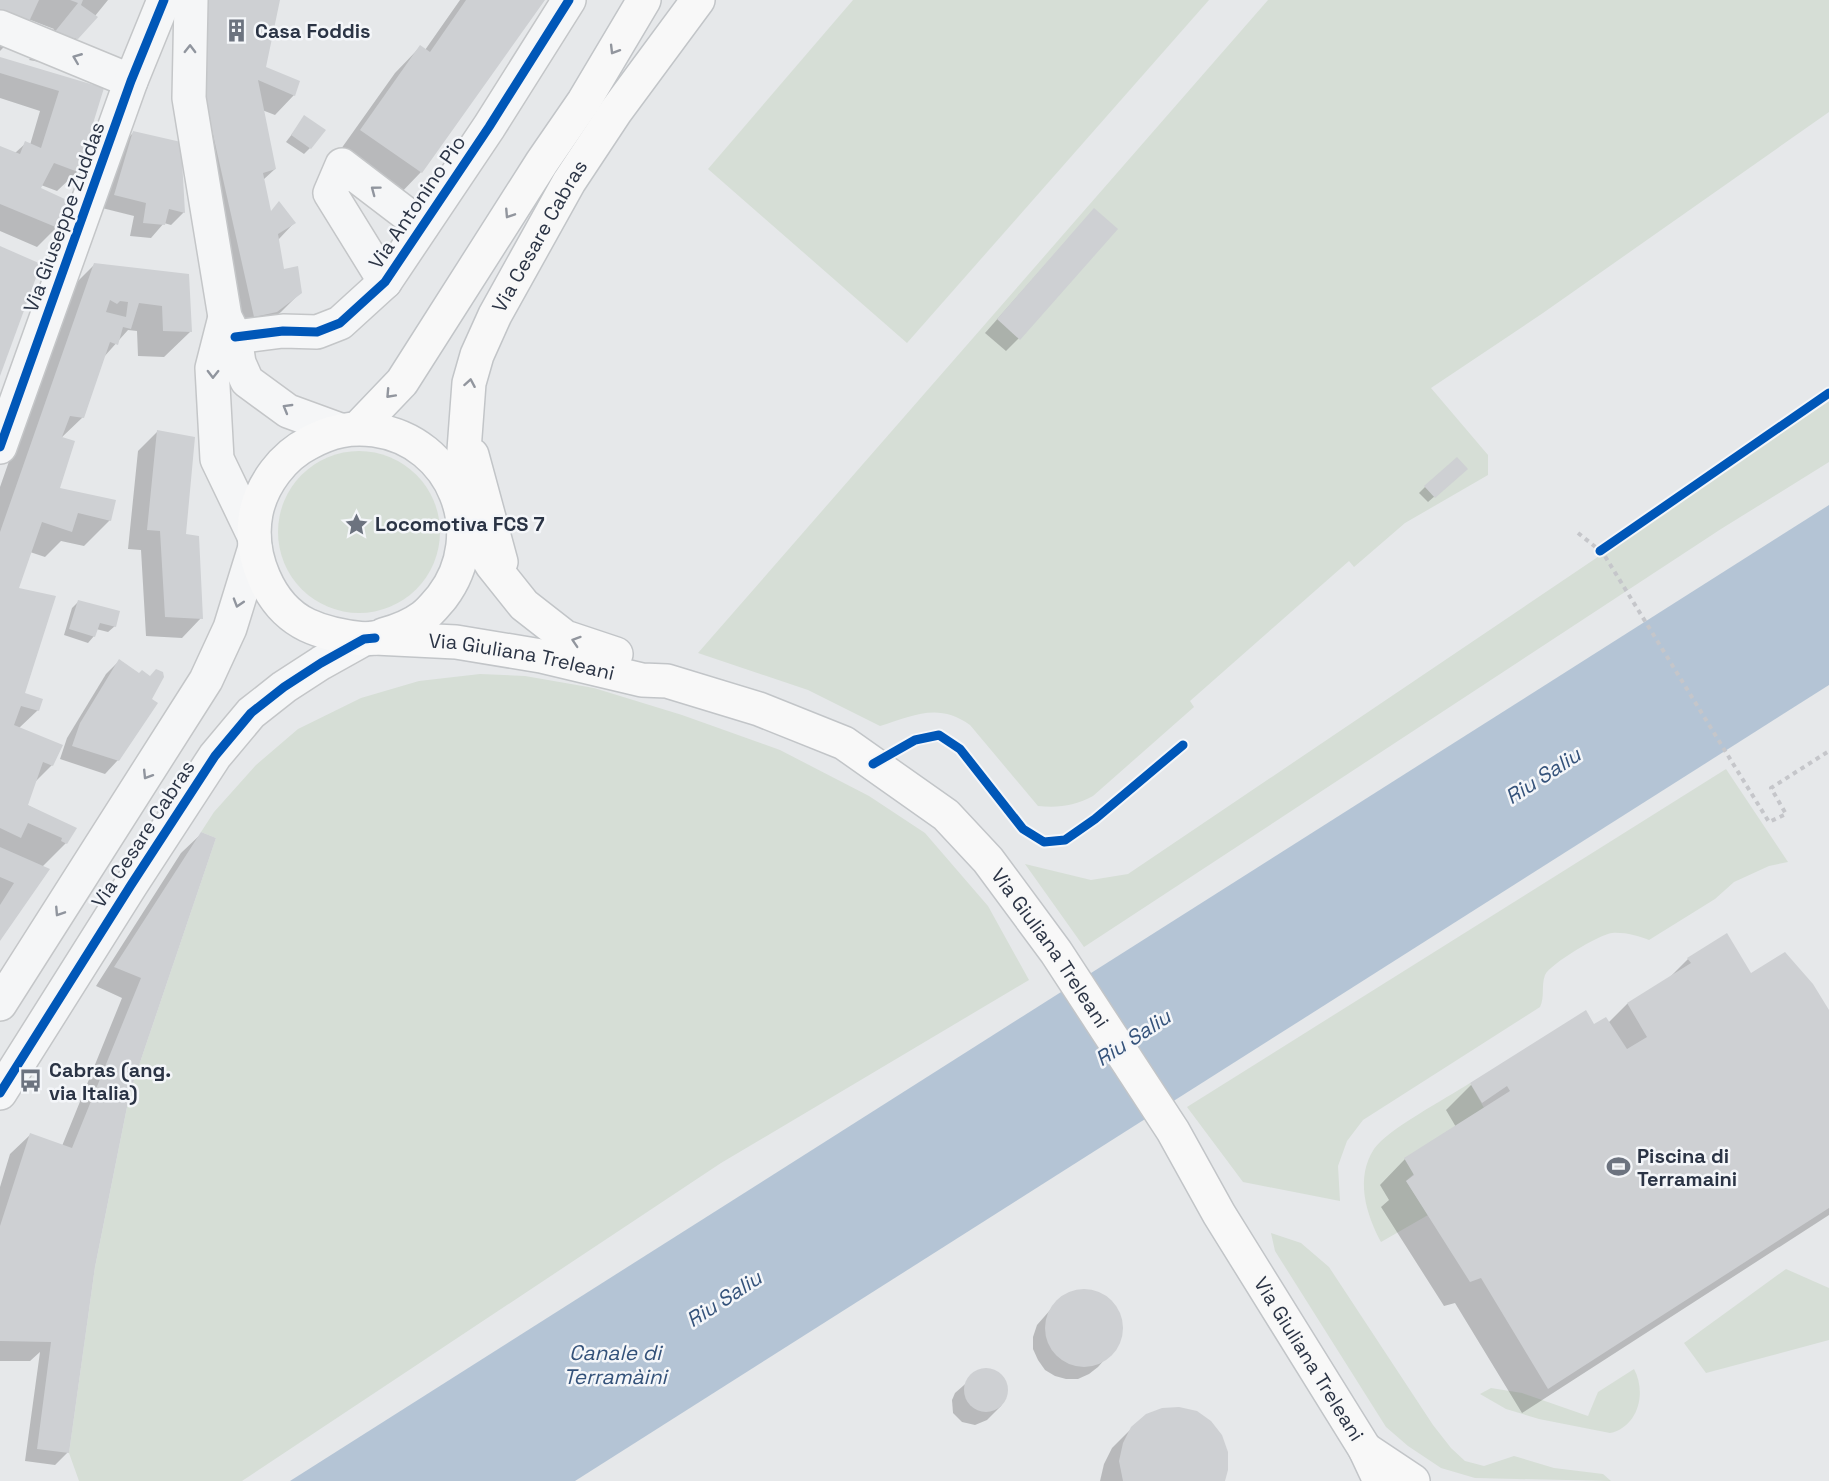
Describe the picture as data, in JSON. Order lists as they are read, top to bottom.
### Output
{
  "streets": {
    "main road": ["Via Cesare Cabras", "Via Giuliana Treleani"],
    "street": ["Via Antonino Pio", "Via Giuseppe Zuddas"]
  },
  "crossings": [
    ["Via Cesare Cabras", "Via Giuliana Treleani"]
  ],
  "water": ["Riu Saliu", "Canale di Terramàini"],
  "places": {
    "building": ["Casa Foddis"],
    "place": ["Locomotiva FCS 7"],
    "bus stop": ["Cabras (ang. via Italia)"],
    "sports": ["Piscina di Terramaini"]
  }
}
